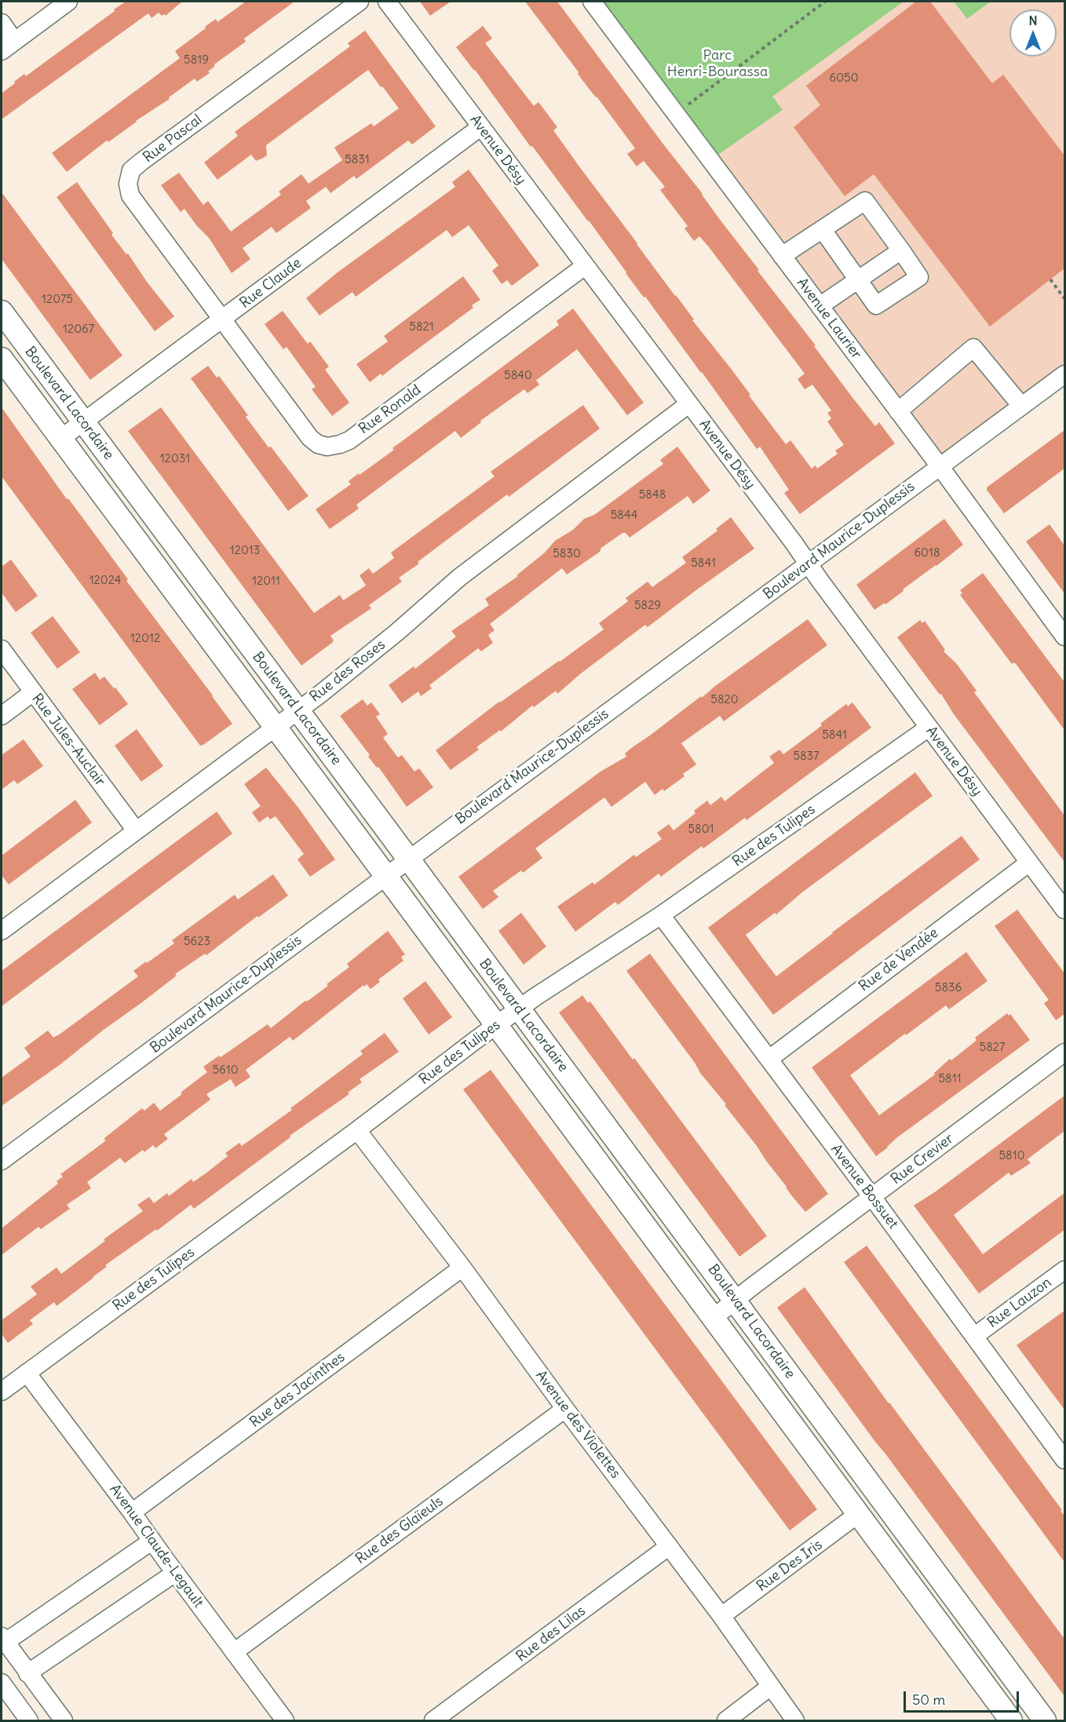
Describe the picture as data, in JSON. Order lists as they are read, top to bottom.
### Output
{
  "streets": {
    "main road": ["Boulevard Lacordaire"],
    "street": [
      "Rue Pascal",
      "Avenue Désy",
      "Rue Claude",
      "Avenue Laurier",
      "Rue Ronald",
      "Boulevard Maurice-Duplessis",
      "Rue des Roses",
      "Rue Jules-Auclair",
      "Rue des Tulipes",
      "Rue de Vendée",
      "Rue Crevier",
      "Avenue Bossuet",
      "Rue Lauzon",
      "Rue des Jacinthes",
      "Avenue des Violettes",
      "Rue des Glaïeuls",
      "Avenue Claude-Legault",
      "Rue Des Iris",
      "Rue des Lilas"
    ]
  },
  "crossings": [
    ["Rue Pascal", "Rue Claude"],
    ["Rue Pascal", "Rue Ronald"],
    ["Avenue Désy", "Rue Claude"],
    ["Avenue Désy", "Rue Ronald"],
    ["Avenue Désy", "Boulevard Maurice-Duplessis"],
    ["Avenue Désy", "Rue des Roses"],
    ["Avenue Désy", "Rue des Tulipes"],
    ["Avenue Désy", "Rue de Vendée"],
    ["Rue Claude", "Boulevard Lacordaire"],
    ["Rue Claude", "Rue Ronald"],
    ["Avenue Laurier", "Boulevard Maurice-Duplessis"],
    ["Boulevard Lacordaire", "Boulevard Maurice-Duplessis"],
    ["Boulevard Lacordaire", "Rue des Roses"],
    ["Boulevard Lacordaire", "Rue des Tulipes"],
    ["Boulevard Lacordaire", "Rue Crevier"],
    ["Boulevard Lacordaire", "Rue Des Iris"],
    ["Rue des Roses", "Rue Jules-Auclair"],
    ["Rue des Tulipes", "Avenue Bossuet"],
    ["Rue des Tulipes", "Avenue des Violettes"],
    ["Rue des Tulipes", "Avenue Claude-Legault"],
    ["Rue de Vendée", "Avenue Bossuet"],
    ["Rue Crevier", "Avenue Bossuet"],
    ["Avenue Bossuet", "Rue Lauzon"],
    ["Rue des Jacinthes", "Avenue des Violettes"],
    ["Rue des Jacinthes", "Avenue Claude-Legault"],
    ["Avenue des Violettes", "Rue des Glaïeuls"],
    ["Avenue des Violettes", "Rue Des Iris"],
    ["Avenue des Violettes", "Rue des Lilas"],
    ["Rue des Glaïeuls", "Avenue Claude-Legault"]
  ],
  "parks": ["Parc Henri-Bourassa"],
  "house_numbers": [
    "5819",
    "6050",
    "5831",
    "12075",
    "5821",
    "12067",
    "5840",
    "12031",
    "5848",
    "5844",
    "12013",
    "6018",
    "5830",
    "5841",
    "12024",
    "12011",
    "5829",
    "12012",
    "5820",
    "5841",
    "5837",
    "5801",
    "5623",
    "5836",
    "5827",
    "5610",
    "5811",
    "5810"
  ],
  "scale_bar": "50 m",
  "north": "top"
}
